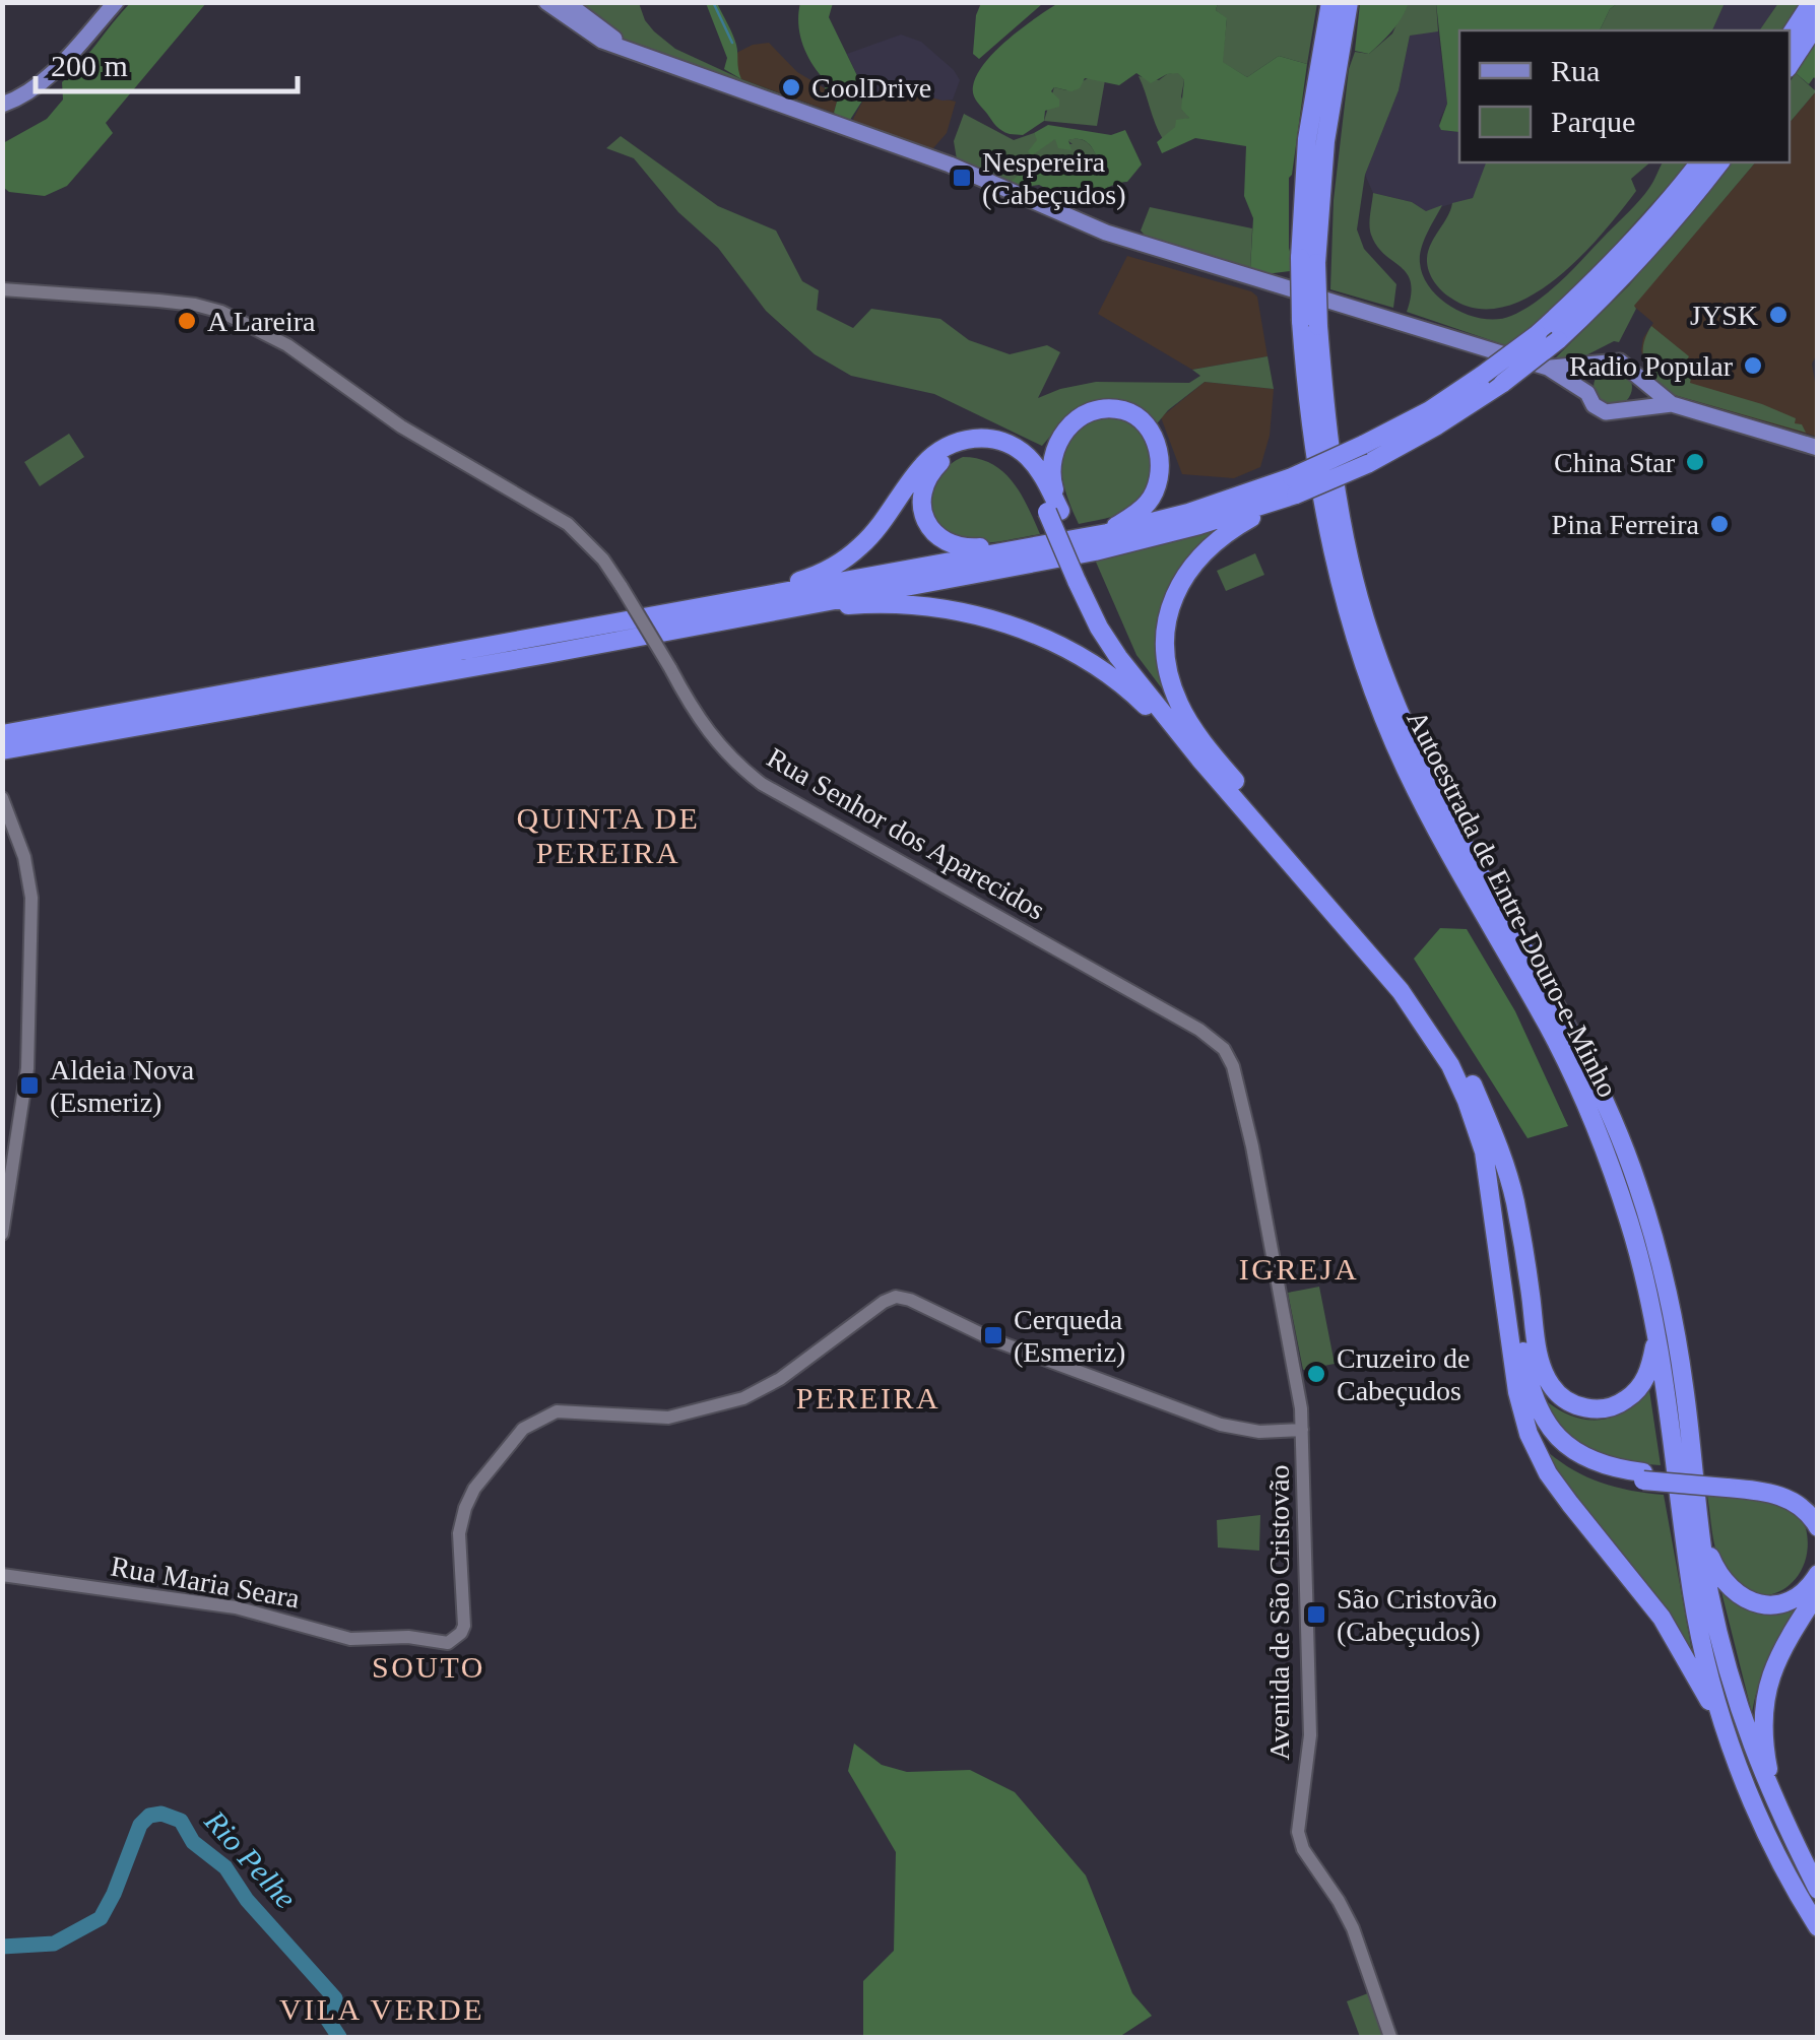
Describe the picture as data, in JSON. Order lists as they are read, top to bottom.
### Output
{
  "streets": {
    "highway": ["Autoestrada de Entre-Douro-e-Minho"],
    "street": ["Rua Senhor dos Aparecidos", "Rua Maria Seara", "Avenida de São Cristovão"]
  },
  "crossings": [
    ["Rua Senhor dos Aparecidos", "Avenida de São Cristovão"],
    ["Rua Maria Seara", "Avenida de São Cristovão"]
  ],
  "districts": [
    "QUINTA DE PEREIRA",
    "IGREJA",
    "PEREIRA",
    "SOUTO",
    "VILA VERDE"
  ],
  "water": ["Rio Pelhe"],
  "places": {
    "other": [
      "CoolDrive",
      "JYSK",
      "A Lareira",
      "Radio Popular",
      "China Star",
      "Pina Ferreira",
      "Cruzeiro de Cabeçudos"
    ],
    "transit": [
      "Nespereira (Cabeçudos)",
      "Aldeia Nova (Esmeriz)",
      "Cerqueda (Esmeriz)",
      "São Cristovão (Cabeçudos)"
    ]
  },
  "legend": ["Rua", "Parque"],
  "scale_bar": "200 m"
}
